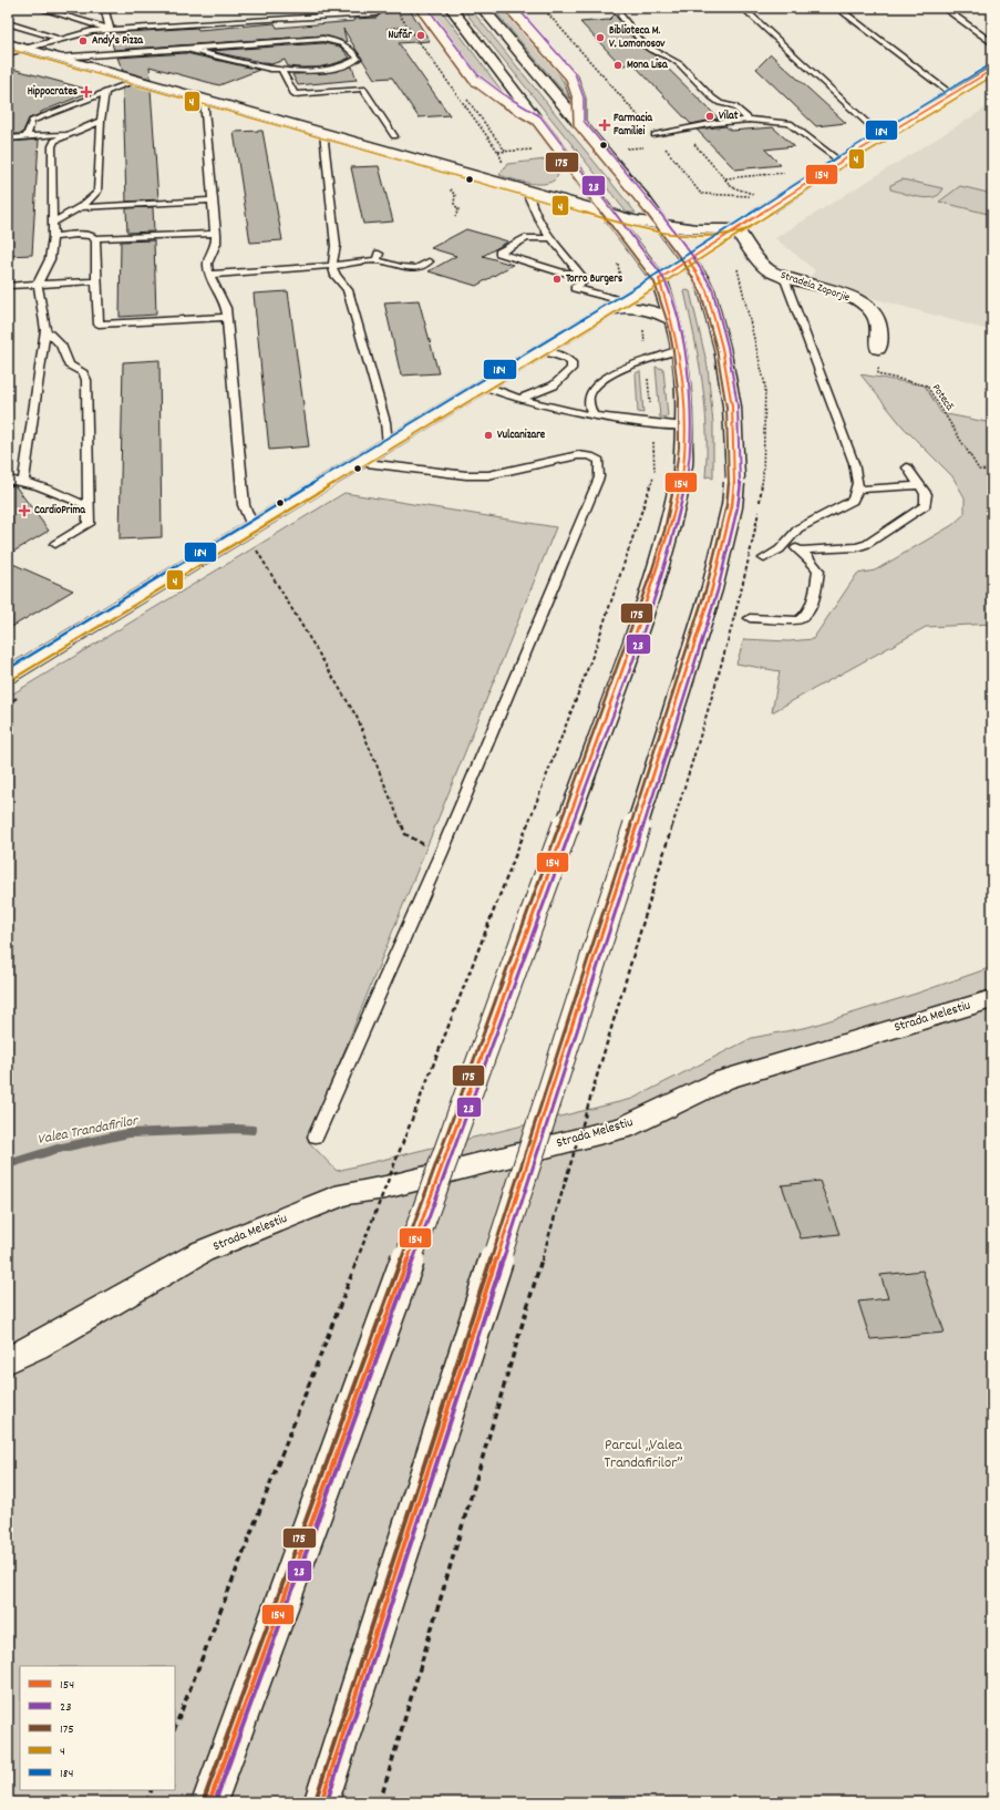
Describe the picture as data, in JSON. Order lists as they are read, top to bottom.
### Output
{
  "streets": {
    "main road": ["Stradela Zoporjie", "Strada Melestiu"],
    "path": ["Potecă"]
  },
  "crossings": [
    ["Stradela Zoporjie", "Potecă"]
  ],
  "water": ["Valea Trandafirilor"],
  "parks": ["Parcul „Valea Trandafirilor”"],
  "places": {
    "other": [
      "Nufăr",
      "Biblioteca M. V. Lomonosov",
      "Andy's Pizza",
      "Mona Lisa",
      "Vilat",
      "Torro Burgers",
      "Vulcanizare"
    ],
    "health": ["Hippocrates", "Farmacia Familiei", "CardioPrima"]
  },
  "lines": [
    "transit line 23",
    "transit line 175",
    "transit line 4",
    "transit line 184",
    "transit line 154"
  ],
  "legend": [
    "154",
    "23",
    "175",
    "4",
    "184"
  ]
}
